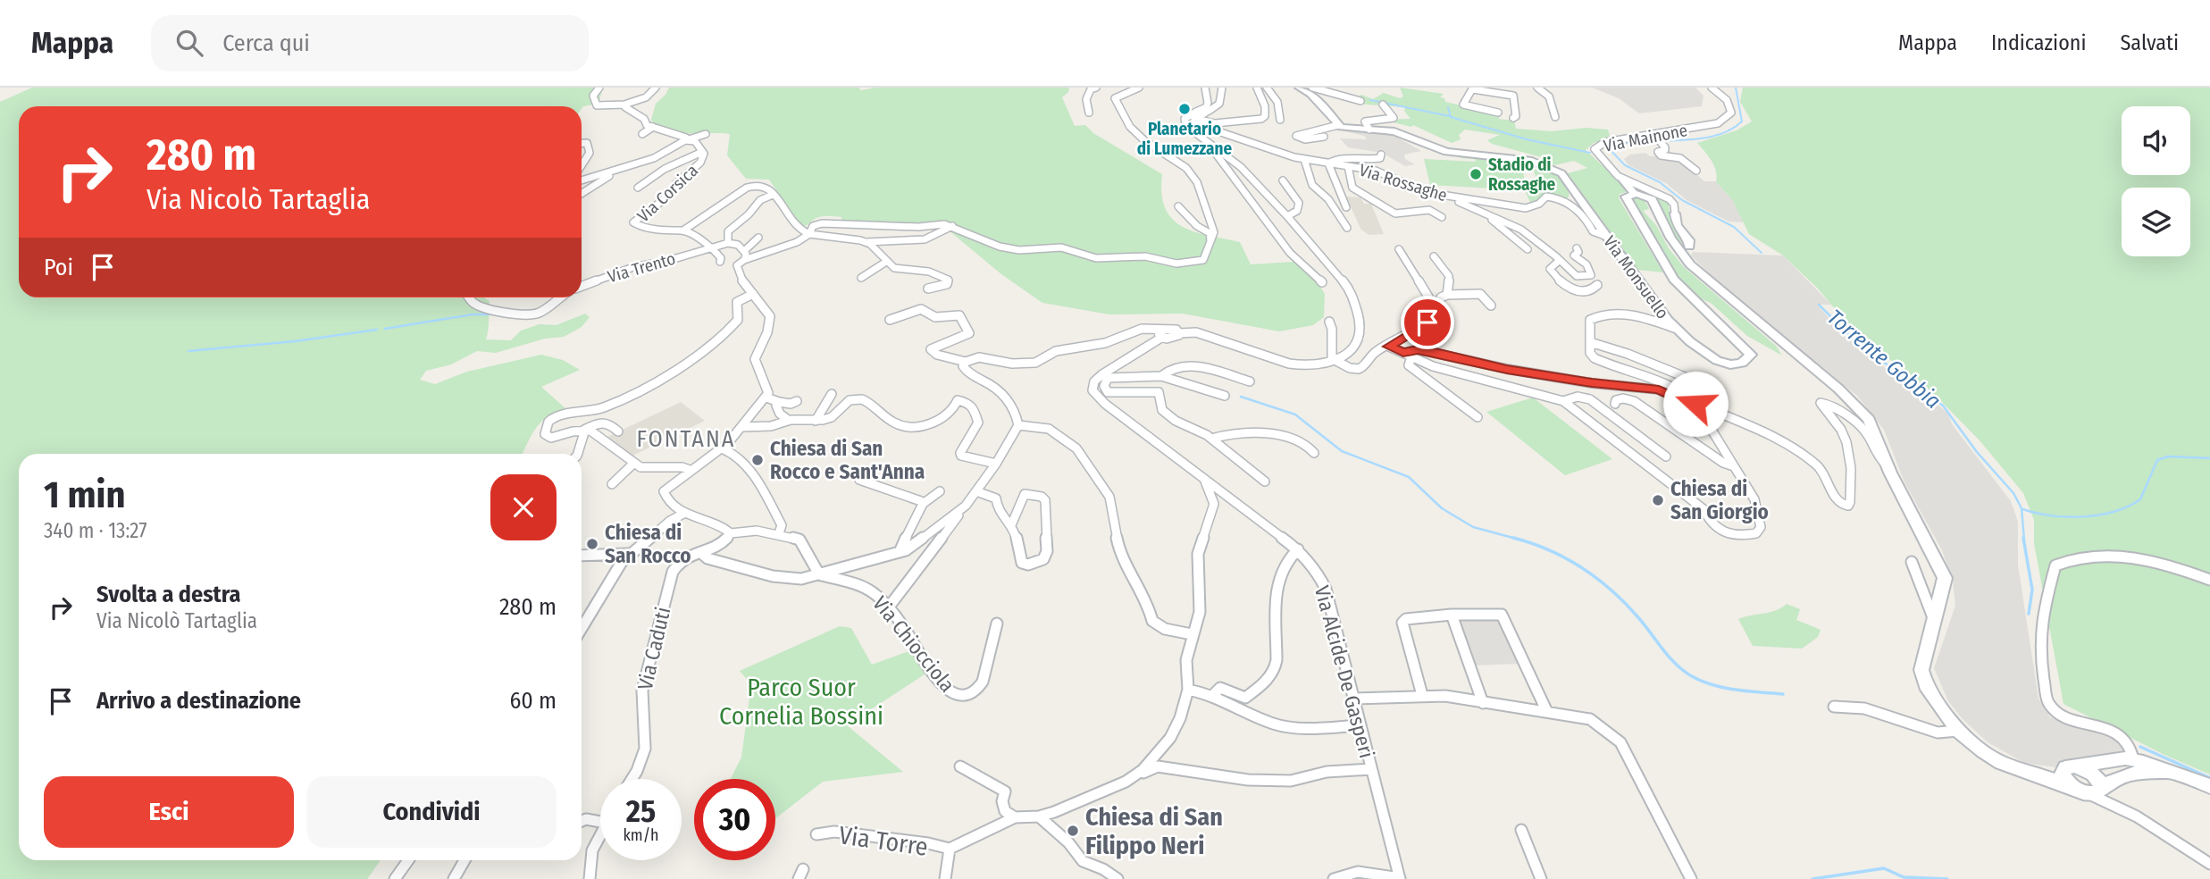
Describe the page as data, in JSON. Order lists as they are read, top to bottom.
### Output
{
  "streets": {
    "main road": ["Via Monsuello"],
    "street": [
      "Via Mainone",
      "Via Rossaghe",
      "Via Corsica",
      "Via Trento",
      "Via Chiocciola",
      "Via Caduti",
      "Via Alcide De Gasperi",
      "Via Torre"
    ]
  },
  "crossings": [
    ["Via Rossaghe", "Via Monsuello"],
    ["Via Corsica", "Via Trento"]
  ],
  "districts": ["FONTANA"],
  "water": ["Torrente Gobbia"],
  "parks": ["Parco Suor Cornelia Bossini"],
  "places": [
    "Planetario di Lumezzane",
    "Stadio di Rossaghe",
    "Chiesa di San Rocco e Sant'Anna",
    "Chiesa di San Giorgio",
    "Chiesa di San Rocco",
    "Chiesa di San Filippo Neri"
  ],
  "page": {
    "header": "Mappa",
    "search": "Cerca qui",
    "nav": ["Mappa", "Indicazioni", "Salvati"],
    "turn": ["280 m", "Via Nicolò Tartaglia"],
    "then": "Poi",
    "heading": ["1 min", "340 m · 13:27"],
    "list": [
      {
        "name": "Svolta a destra",
        "note": "Via Nicolò Tartaglia",
        "value": "280 m"
      },
      {
        "name": "Arrivo a destinazione",
        "value": "60 m"
      }
    ],
    "buttons": ["Esci", "Condividi"],
    "speed": "25 km/h",
    "limit": "30"
  }
}
